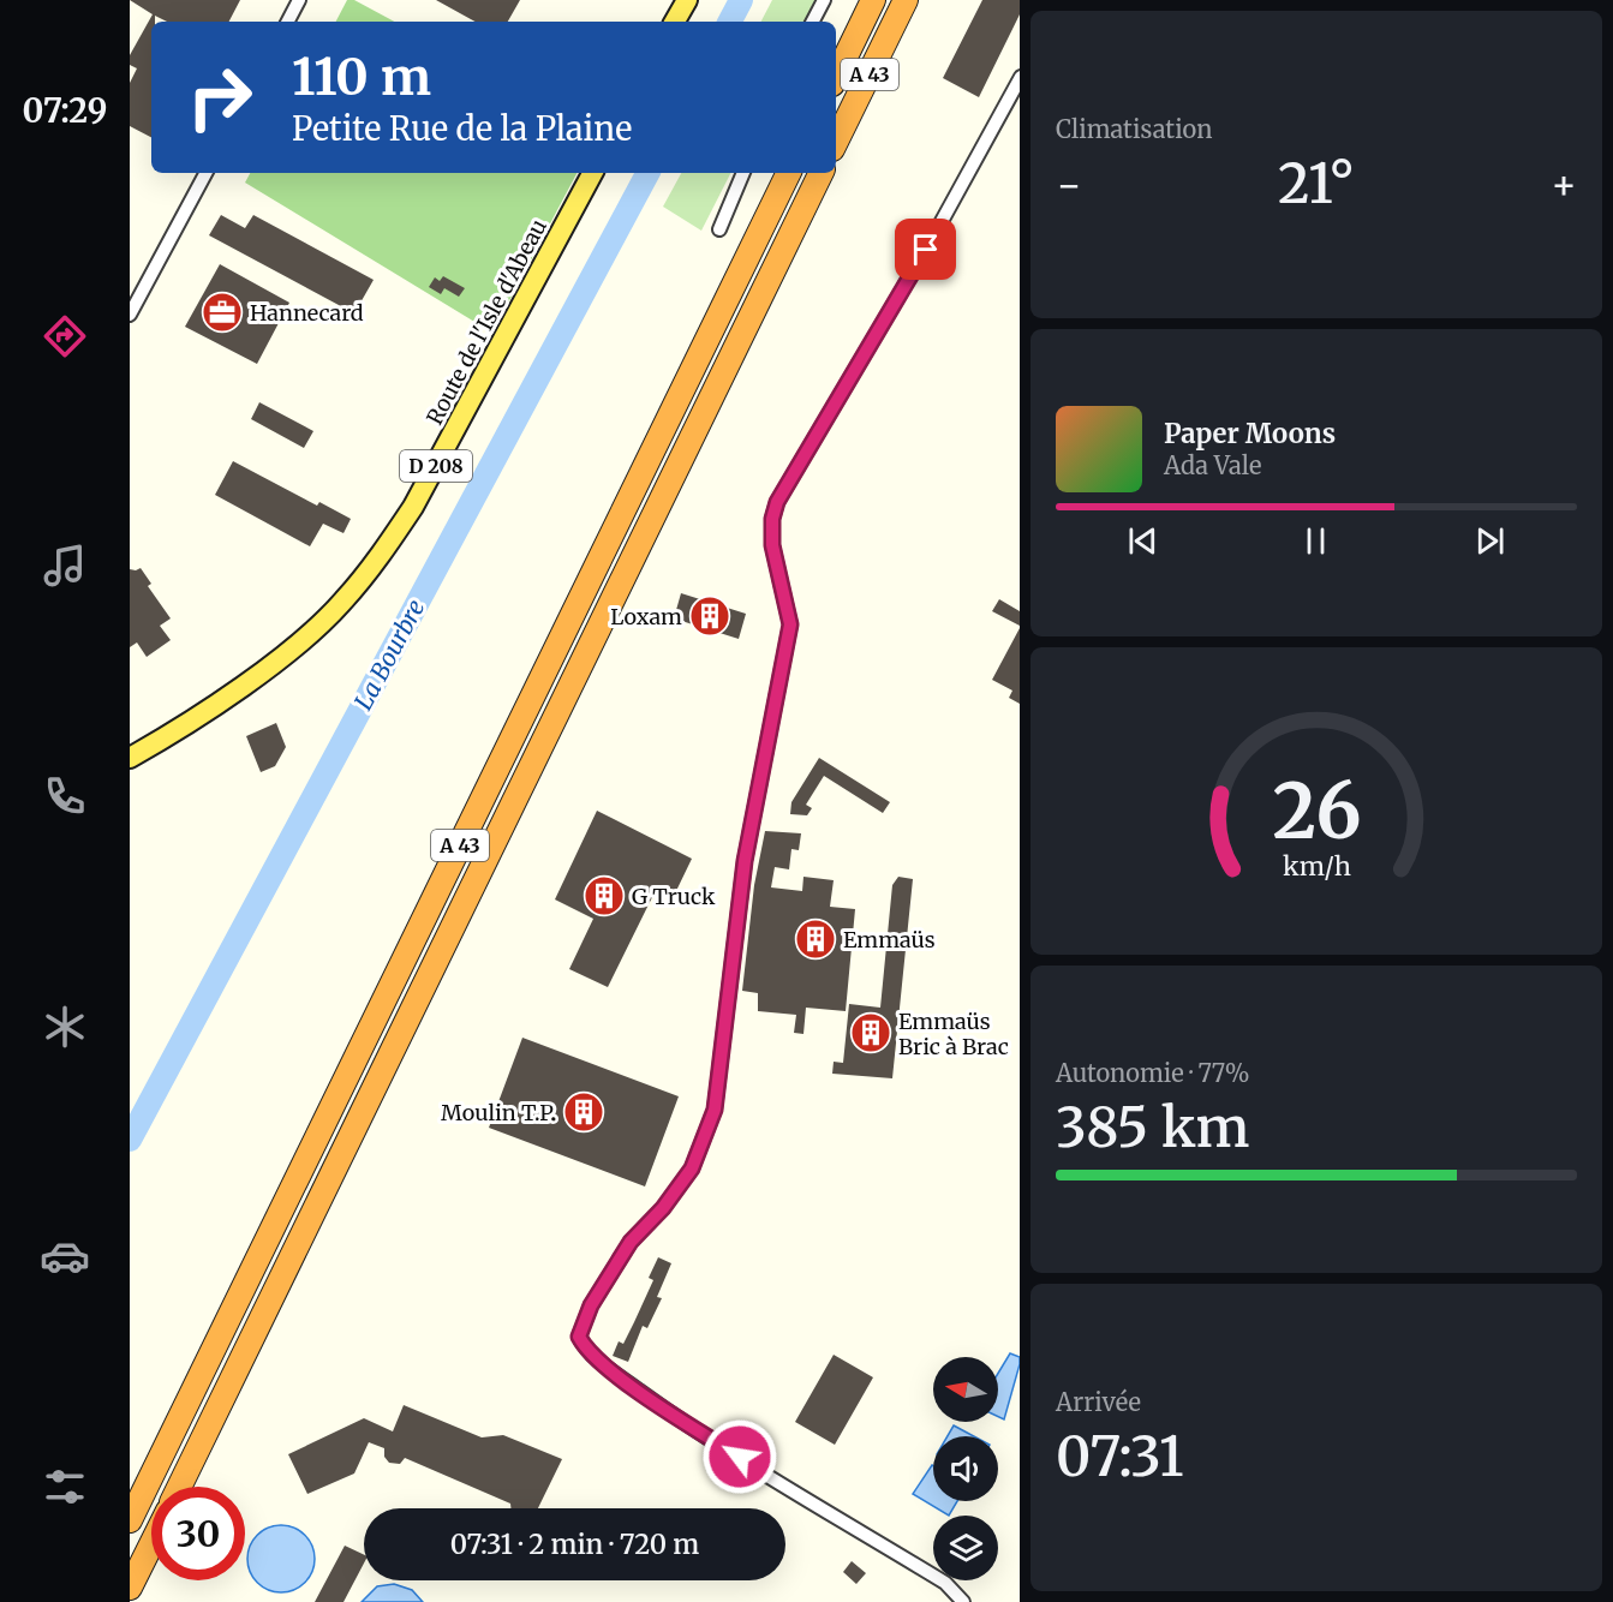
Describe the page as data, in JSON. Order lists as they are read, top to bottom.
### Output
{
  "streets": {
    "highway": ["A 43"],
    "main road": ["Route de l'Isle d'Abeau", "D 208"]
  },
  "water": ["La Bourbre"],
  "places": {
    "office": ["Hannecard"],
    "building": [
      "Loxam",
      "G Truck",
      "Emmaüs",
      "Emmaüs Bric à Brac",
      "Moulin T.P."
    ]
  },
  "north": "left",
  "page": {
    "tabs": "07:29",
    "tile": [
      "Climatisation",
      ["Autonomie · 77%", "385 km"],
      ["Arrivée", "07:31"]
    ],
    "turn": ["110 m", "Petite Rue de la Plaine"],
    "heat": ["−", "21°", "+"],
    "song": ["Paper Moons", "Ada Vale"],
    "limit": "30",
    "trip": "07:31 · 2 min · 720 m",
    "gauge": ["26", "km/h"]
  }
}
